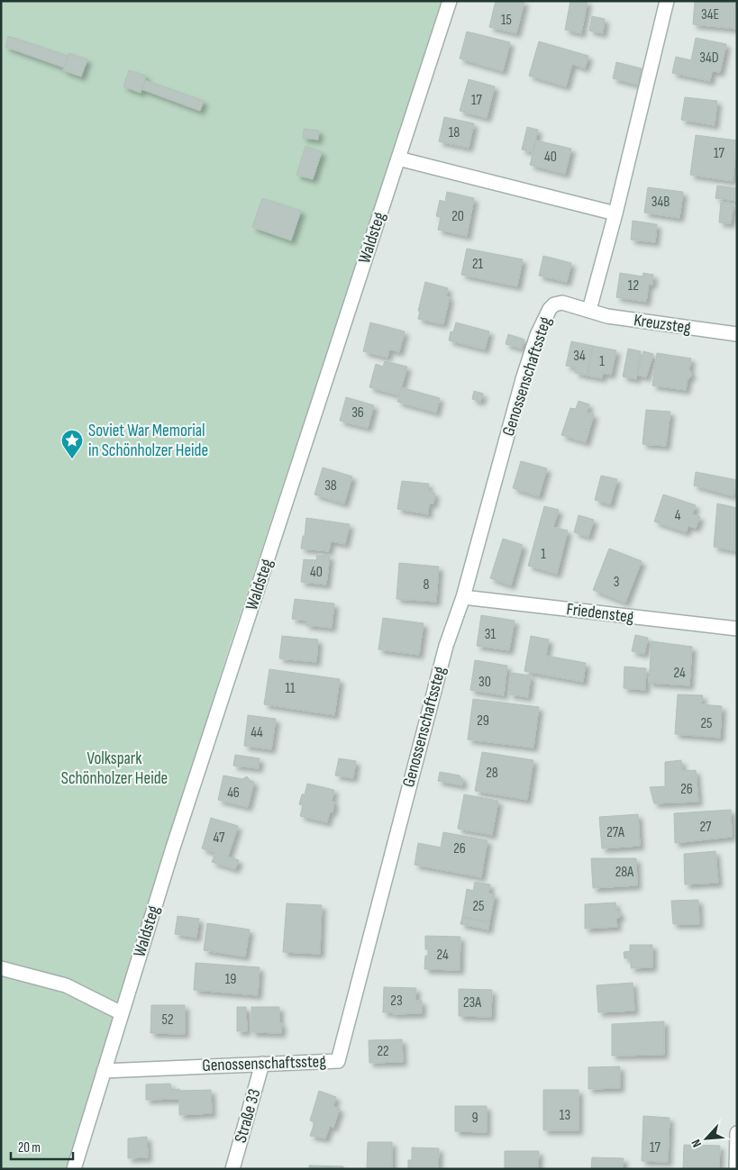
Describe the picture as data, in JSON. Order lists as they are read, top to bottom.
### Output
{
  "streets": {
    "street": [
      "Waldsteg",
      "Kreuzsteg",
      "Genossenschaftssteg",
      "Friedensteg",
      "Straße 33"
    ]
  },
  "crossings": [
    ["Waldsteg", "Genossenschaftssteg"],
    ["Kreuzsteg", "Genossenschaftssteg"],
    ["Genossenschaftssteg", "Friedensteg"],
    ["Genossenschaftssteg", "Straße 33"]
  ],
  "parks": ["Volkspark Schönholzer Heide"],
  "places": {
    "place": ["Soviet War Memorial in Schönholzer Heide"]
  },
  "house_numbers": [
    "34E",
    "15",
    "34D",
    "17",
    "18",
    "17",
    "40",
    "34B",
    "20",
    "21",
    "12",
    "34",
    "1",
    "36",
    "38",
    "4",
    "1",
    "40",
    "3",
    "8",
    "31",
    "24",
    "30",
    "11",
    "29",
    "25",
    "44",
    "28",
    "26",
    "46",
    "27",
    "27A",
    "47",
    "26",
    "28A",
    "25",
    "24",
    "19",
    "23",
    "23A",
    "52",
    "22",
    "13",
    "9",
    "17"
  ],
  "scale_bar": "20 m",
  "north": "bottom left"
}
